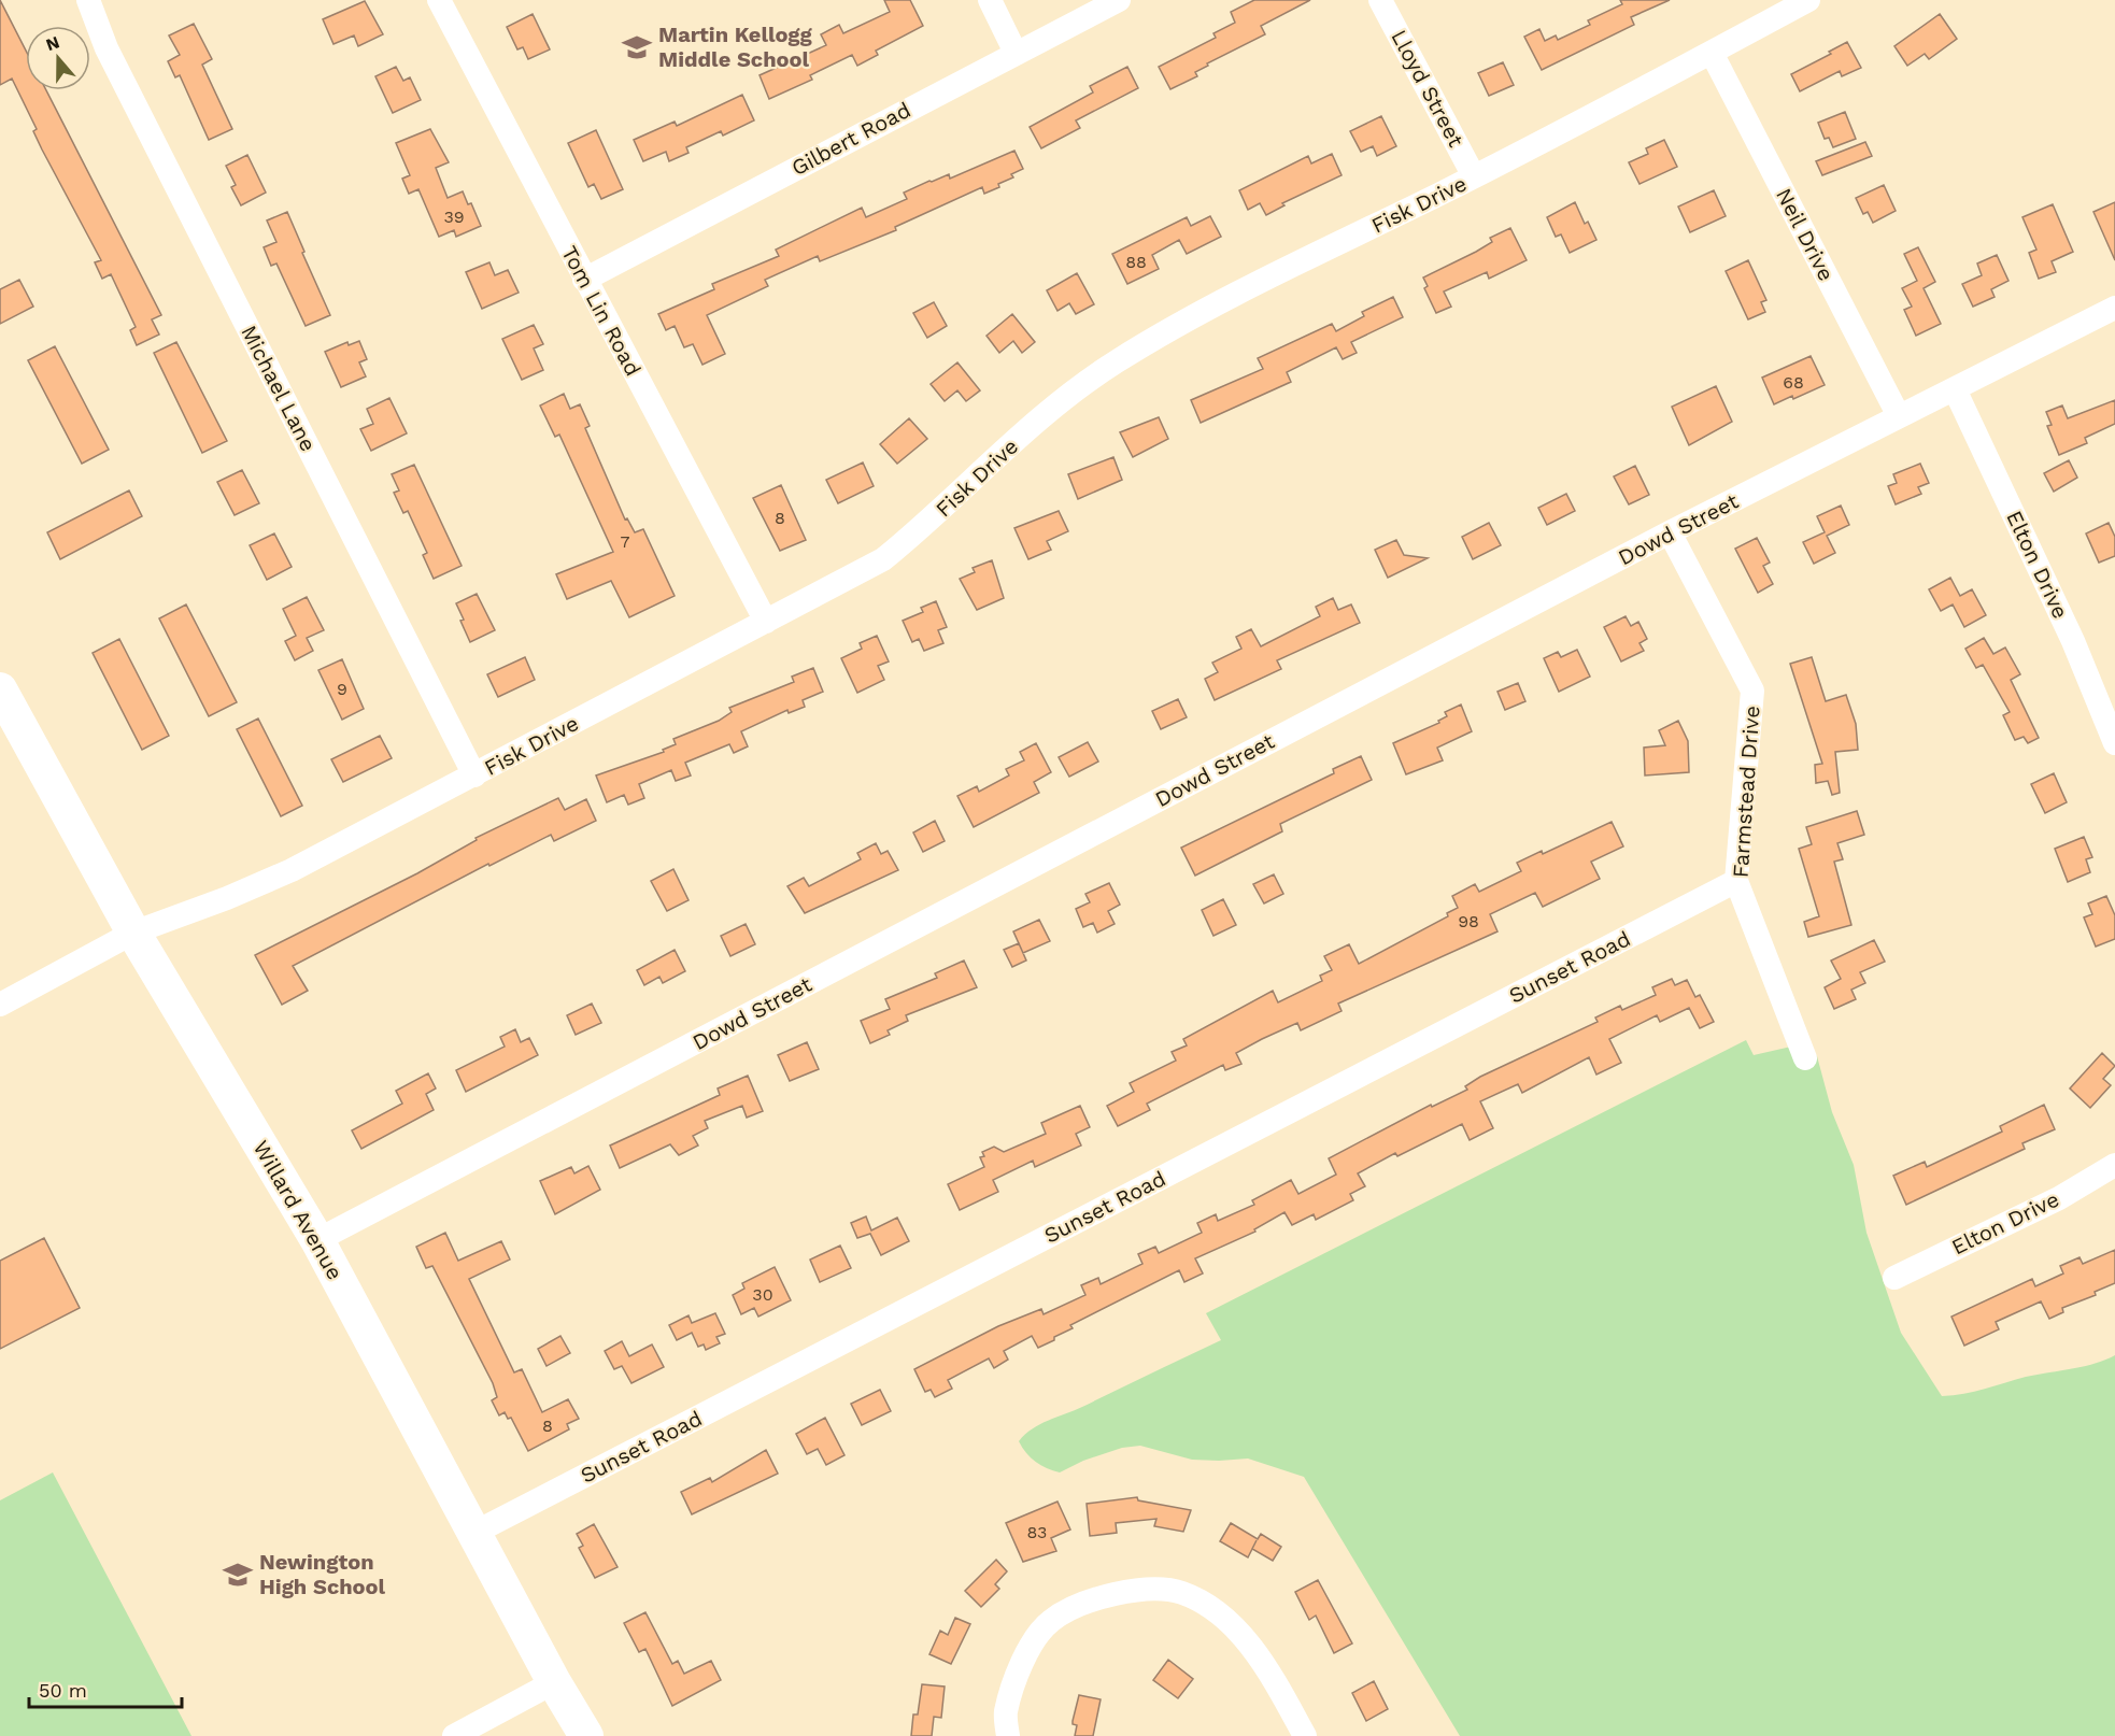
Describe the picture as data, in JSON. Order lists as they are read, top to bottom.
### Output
{
  "streets": {
    "main road": ["Willard Avenue"],
    "street": [
      "Lloyd Street",
      "Gilbert Road",
      "Fisk Drive",
      "Neil Drive",
      "Tom Lin Road",
      "Michael Lane",
      "Dowd Street",
      "Elton Drive",
      "Farmstead Drive",
      "Sunset Road"
    ]
  },
  "crossings": [
    ["Lloyd Street", "Fisk Drive"],
    ["Gilbert Road", "Tom Lin Road"],
    ["Fisk Drive", "Neil Drive"],
    ["Fisk Drive", "Tom Lin Road"],
    ["Fisk Drive", "Michael Lane"],
    ["Fisk Drive", "Willard Avenue"],
    ["Neil Drive", "Dowd Street"],
    ["Dowd Street", "Elton Drive"],
    ["Dowd Street", "Farmstead Drive"],
    ["Dowd Street", "Willard Avenue"],
    ["Farmstead Drive", "Sunset Road"],
    ["Sunset Road", "Willard Avenue"]
  ],
  "places": {
    "school or university": ["Martin Kellogg Middle School", "Newington High School"]
  },
  "house_numbers": [
    "39",
    "88",
    "68",
    "8",
    "7",
    "9",
    "98",
    "30",
    "8",
    "83"
  ],
  "scale_bar": "50 m",
  "north": "top"
}
